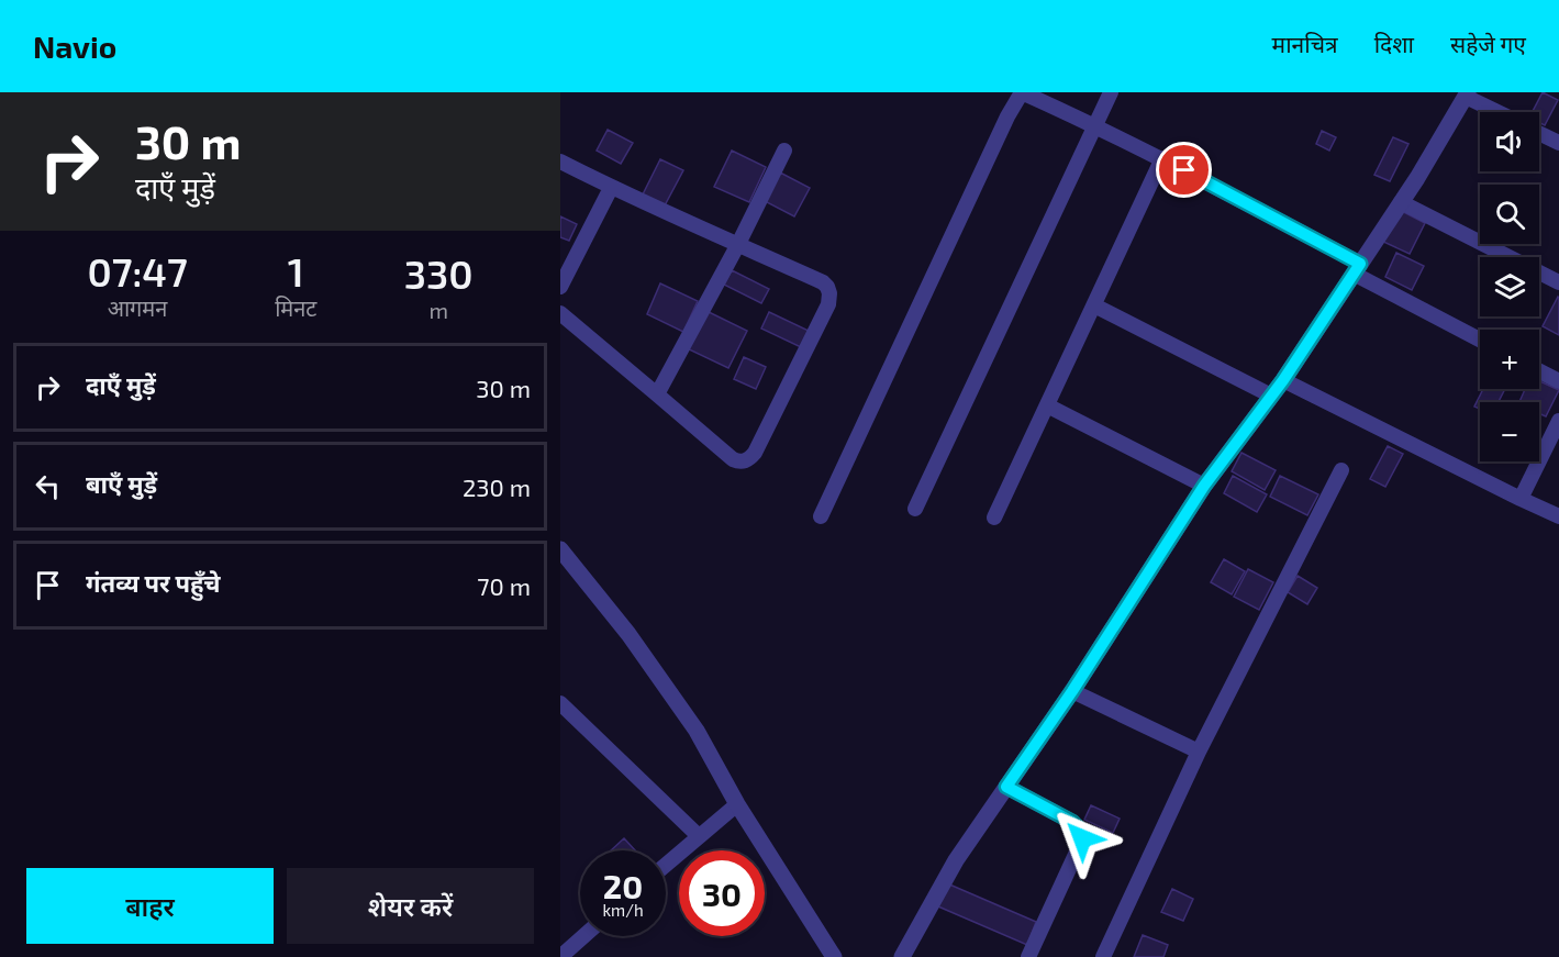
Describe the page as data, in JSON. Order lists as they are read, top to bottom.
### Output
{
  "page": {
    "header": "Navio",
    "nav": ["मानचित्र", "दिशा", "सहेजे गए"],
    "turn": ["30 m", "दाएँ मुड़ें"],
    "map_buttons": ["+", "−"],
    "eta": [
      "07:47",
      "आगमन",
      "1",
      "मिनट",
      "330",
      "m"
    ],
    "list": [
      {
        "name": "दाएँ मुड़ें",
        "value": "30 m"
      },
      {
        "name": "बाएँ मुड़ें",
        "value": "230 m"
      },
      {
        "name": "गंतव्य पर पहुँचे",
        "value": "70 m"
      }
    ],
    "speed": "20 km/h",
    "limit": "30",
    "buttons": ["बाहर", "शेयर करें"]
  }
}
